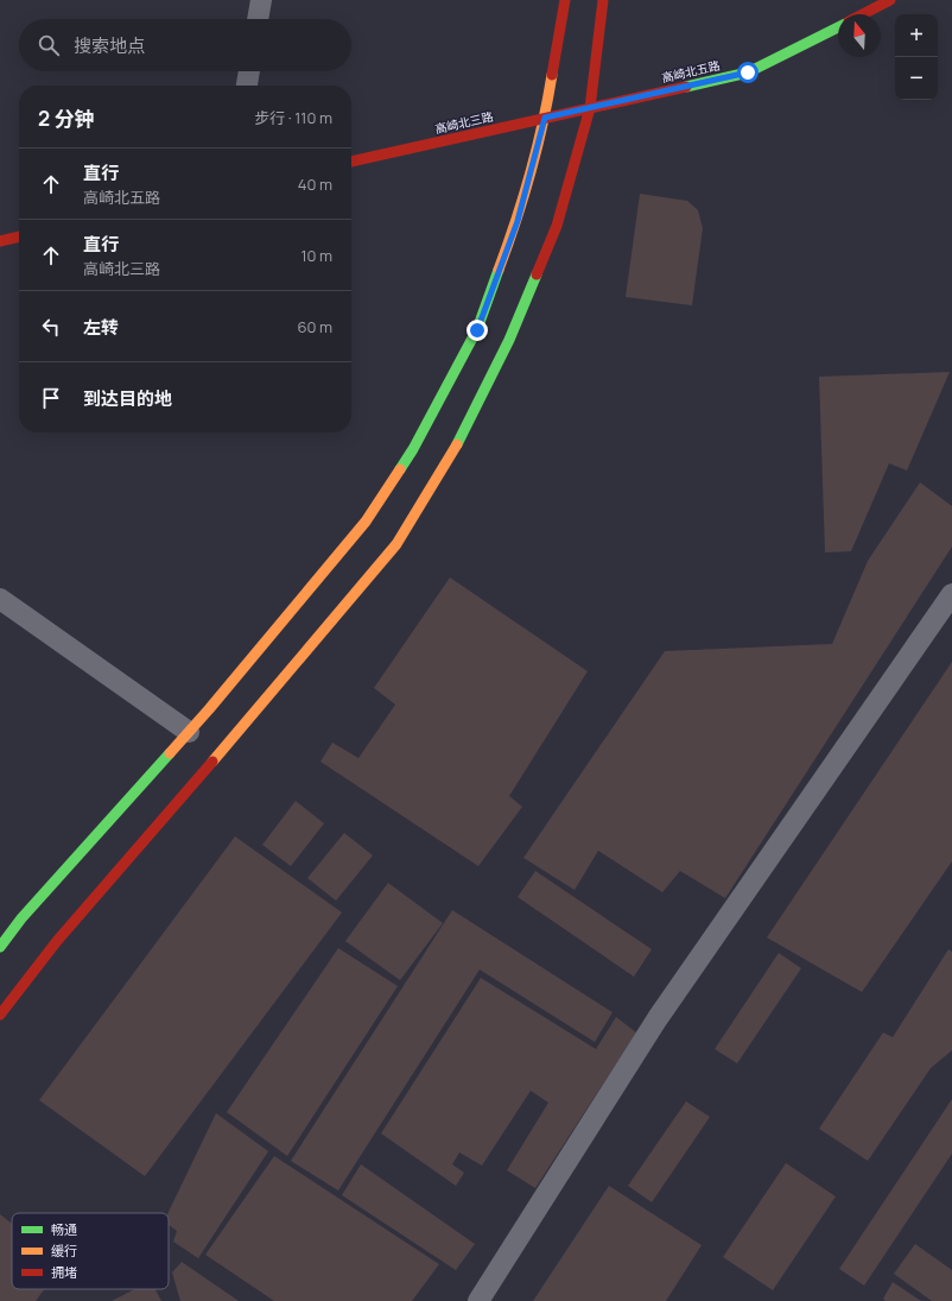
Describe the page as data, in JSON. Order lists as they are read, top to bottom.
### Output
{
  "streets": {
    "main road": ["高崎北五路", "高崎北三路"]
  },
  "crossings": [
    ["高崎北五路", "高崎北三路"]
  ],
  "legend": ["畅通", "缓行", "拥堵"],
  "north": "top",
  "page": {
    "map_buttons": ["+", "−"],
    "search": "搜索地点",
    "heading": ["2 分钟", "步行 · 110 m"],
    "list": [
      ["直行", "高崎北五路", "40 m"],
      ["直行", "高崎北三路", "10 m"],
      ["左转", "60 m"],
      "到达目的地"
    ]
  }
}
